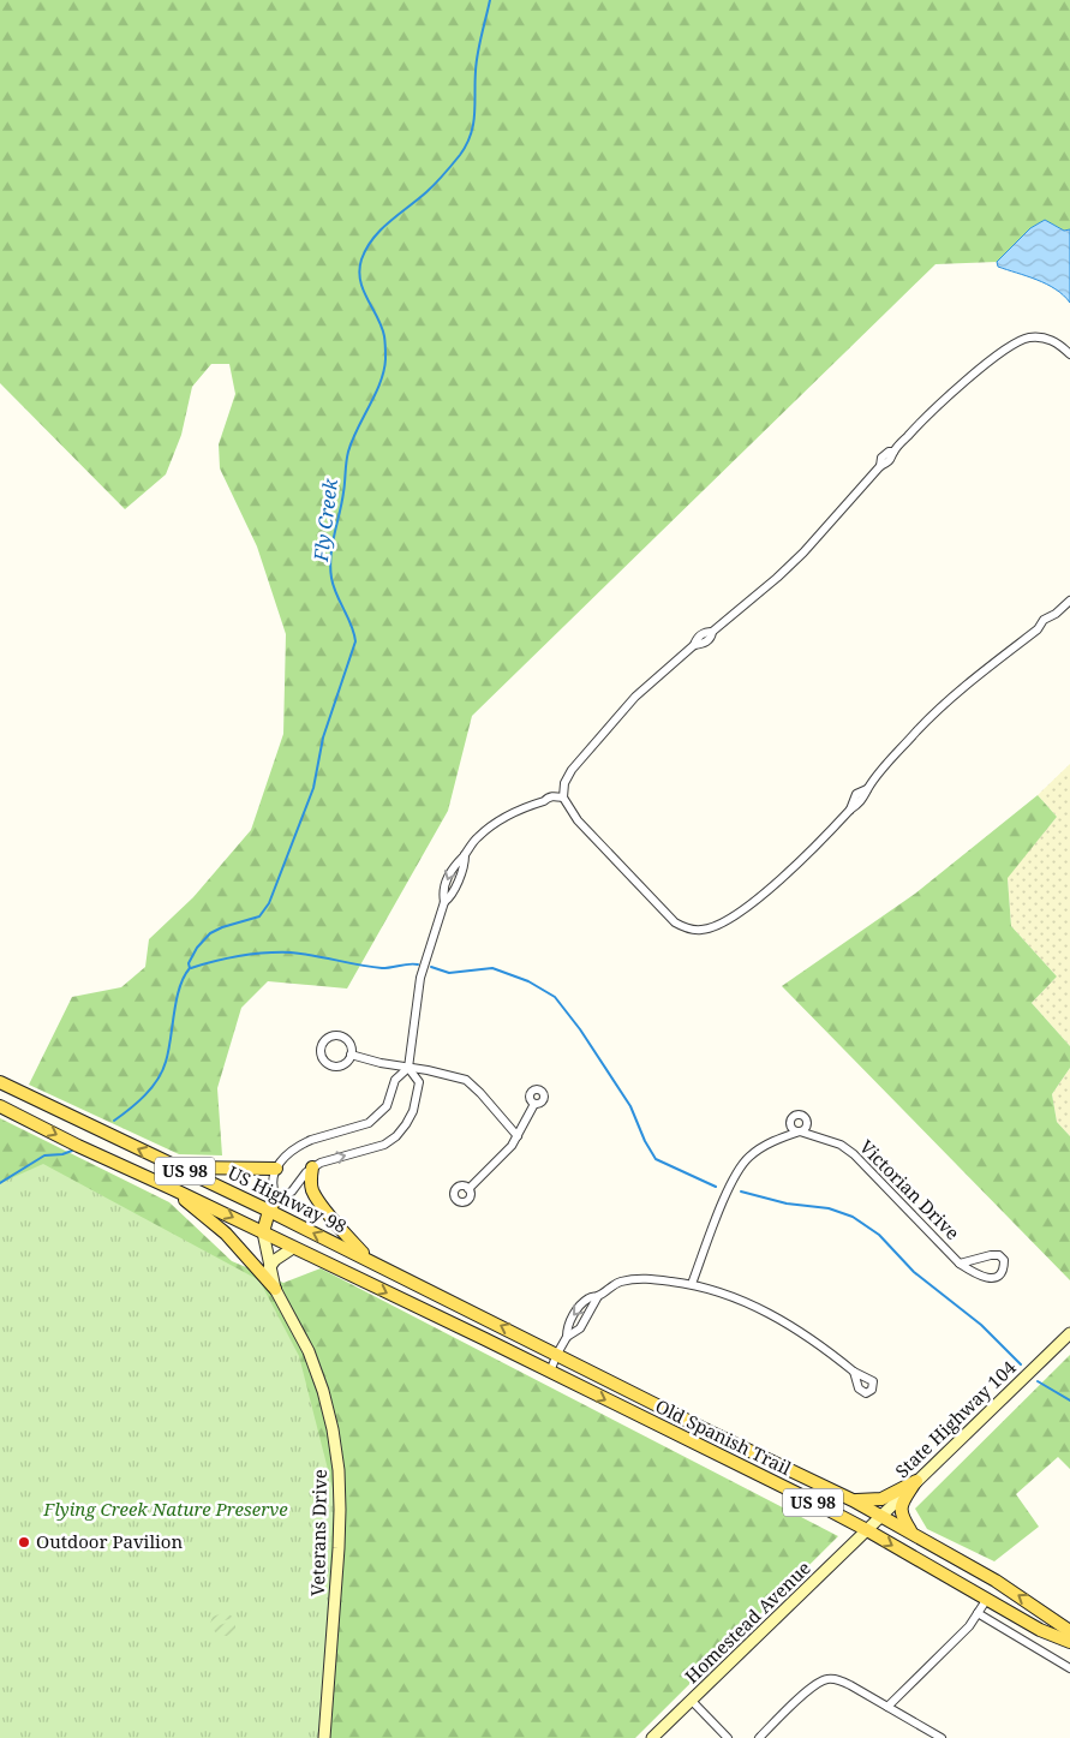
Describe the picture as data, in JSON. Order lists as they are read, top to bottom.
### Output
{
  "streets": {
    "main road": ["US 98", "US Highway 98", "Old Spanish Trail"],
    "street": [
      "Victorian Drive",
      "State Highway 104",
      "Veterans Drive",
      "Homestead Avenue"
    ]
  },
  "crossings": [
    ["US 98", "Old Spanish Trail"],
    ["US 98", "Veterans Drive"],
    ["US Highway 98", "Old Spanish Trail"],
    ["State Highway 104", "Old Spanish Trail"],
    ["State Highway 104", "Homestead Avenue"],
    ["Old Spanish Trail", "Homestead Avenue"]
  ],
  "water": ["Fly Creek"],
  "parks": ["Flying Creek Nature Preserve"],
  "places": ["Outdoor Pavilion"]
}
